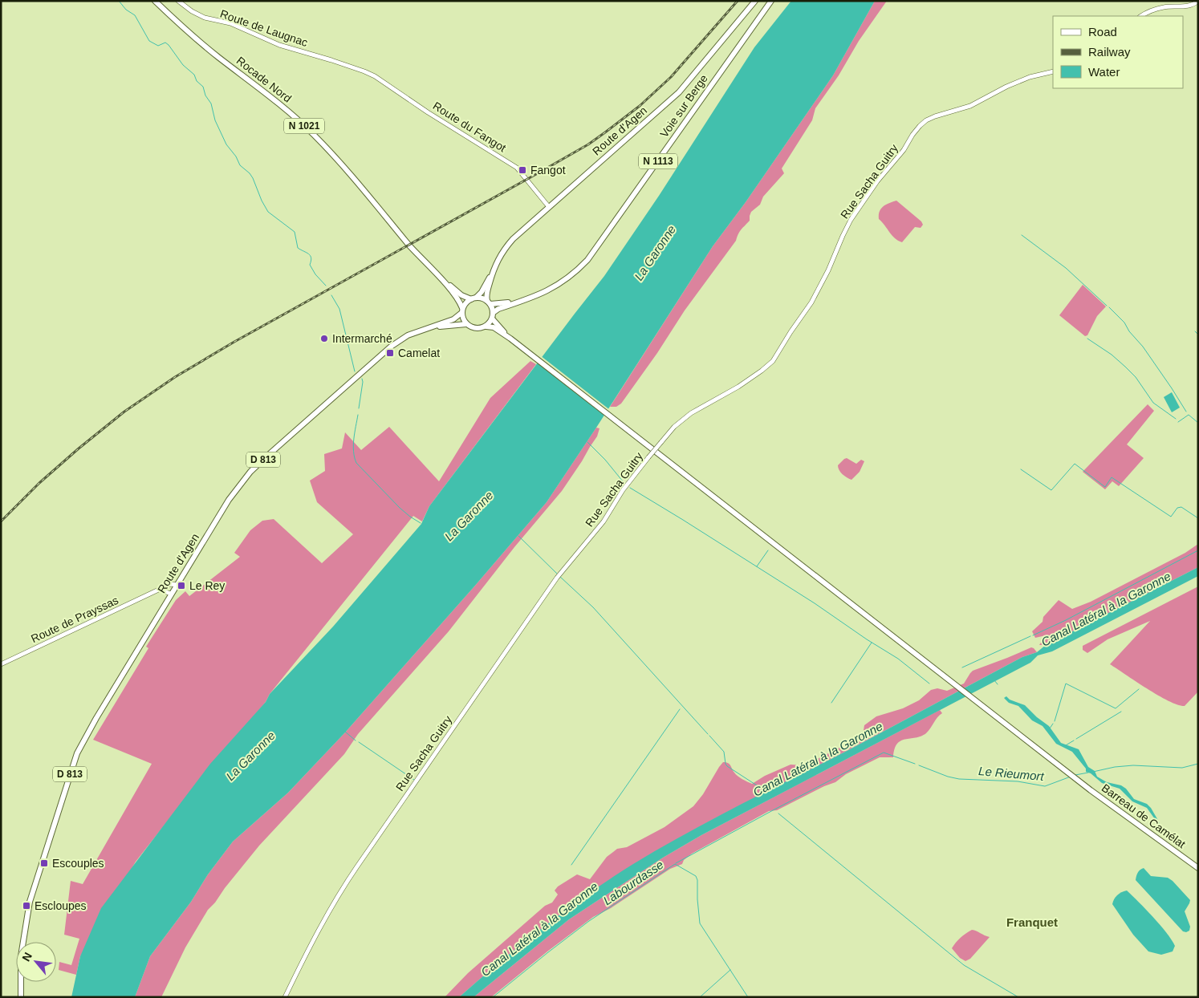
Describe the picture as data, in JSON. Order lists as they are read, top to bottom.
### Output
{
  "streets": {
    "main road": [
      "Rocade Nord",
      "Voie sur Berge",
      "N 1021",
      "Route d'Agen",
      "N 1113",
      "D 813",
      "Barreau de Camélat"
    ],
    "street": [
      "Route de Laugnac",
      "Route du Fangot",
      "Rue Sacha Guitry",
      "Route de Prayssas"
    ]
  },
  "crossings": [
    ["Route de Laugnac", "Route du Fangot"],
    ["Rocade Nord", "N 1021"],
    ["Voie sur Berge", "N 1113"],
    ["N 1021", "Route d'Agen"],
    ["N 1021", "N 1113"],
    ["Route du Fangot", "Route d'Agen"],
    ["Route d'Agen", "N 1113"]
  ],
  "districts": ["Franquet"],
  "water": [
    "La Garonne",
    "Canal Latéral à la Garonne",
    "Le Rieumort",
    "Labourdasse"
  ],
  "places": {
    "transit": [
      "Fangot",
      "Camelat",
      "Le Rey",
      "Escouples",
      "Escloupes"
    ],
    "other": ["Intermarché"]
  },
  "legend": ["Road", "Railway", "Water"],
  "north": "top left"
}
